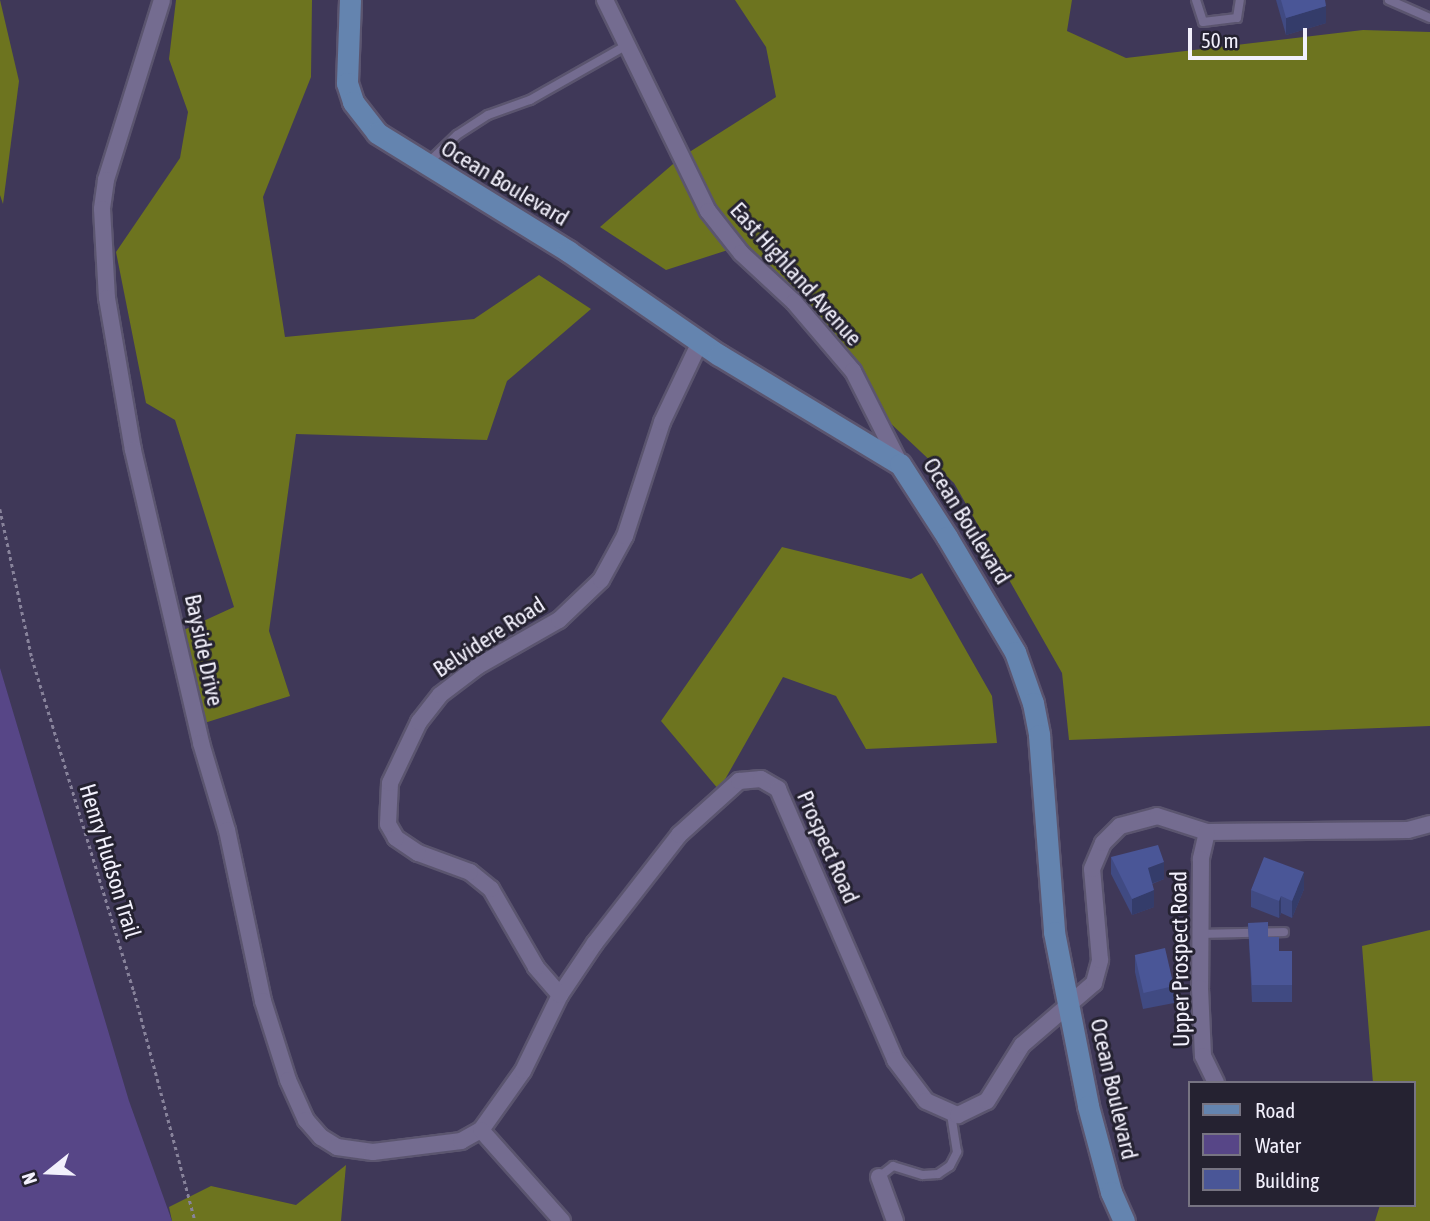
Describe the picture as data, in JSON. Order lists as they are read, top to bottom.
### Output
{
  "streets": {
    "street": [
      "Ocean Boulevard",
      "East Highland Avenue",
      "Belvidere Road",
      "Bayside Drive",
      "Prospect Road",
      "Upper Prospect Road"
    ],
    "path": ["Henry Hudson Trail"]
  },
  "crossings": [
    ["Ocean Boulevard", "East Highland Avenue"],
    ["Ocean Boulevard", "Belvidere Road"],
    ["Belvidere Road", "Prospect Road"],
    ["Bayside Drive", "Prospect Road"]
  ],
  "legend": ["Road", "Water", "Building"],
  "scale_bar": "50 m",
  "north": "left"
}
